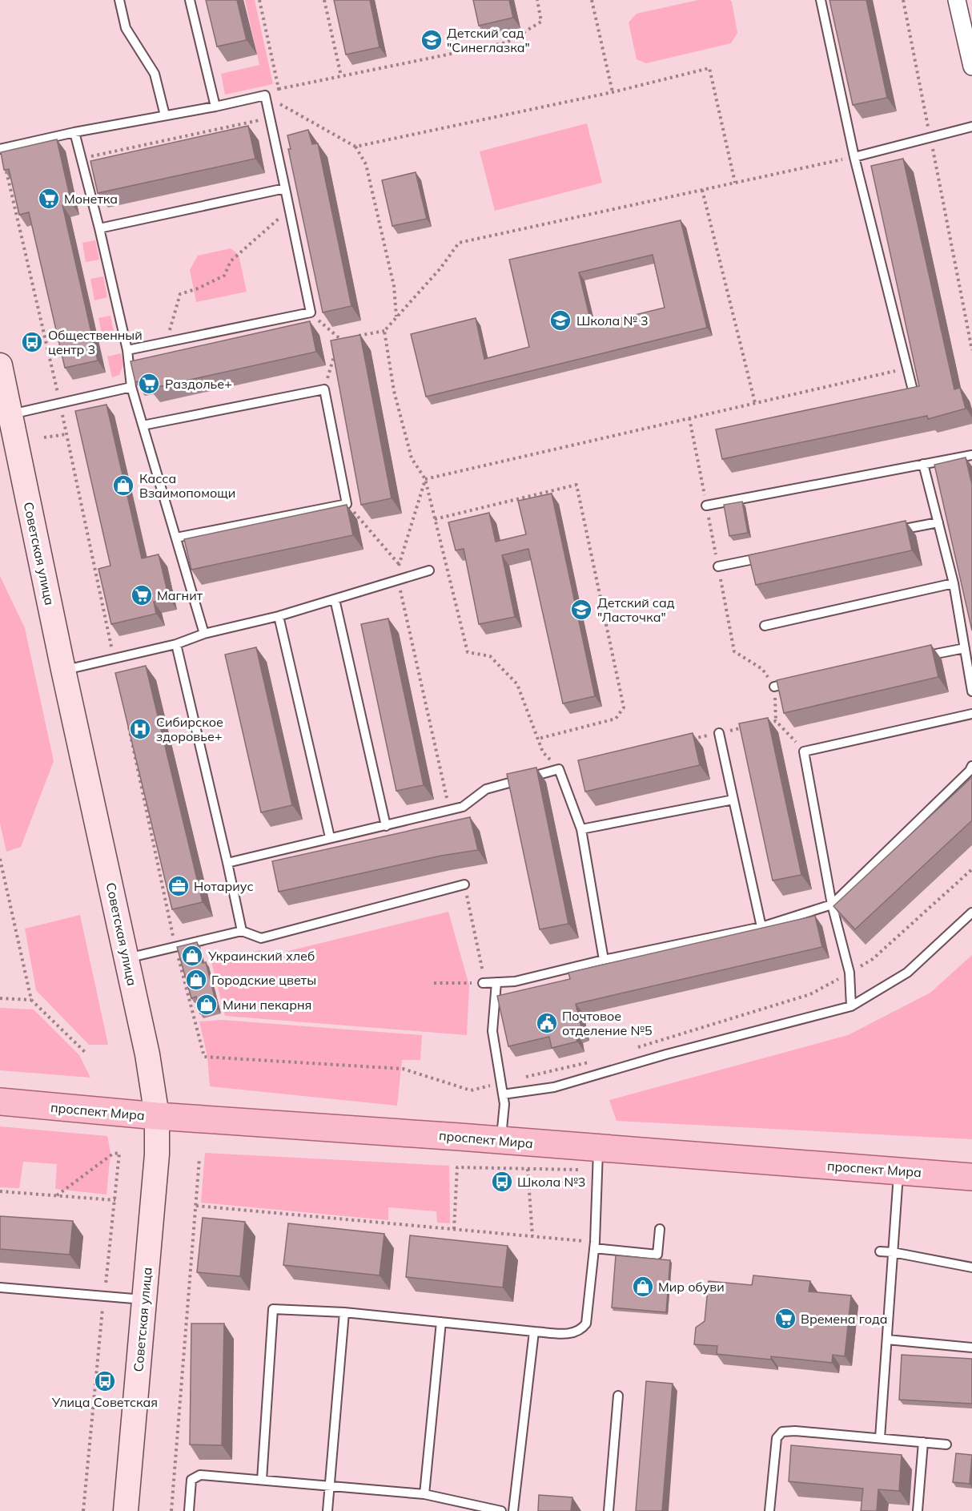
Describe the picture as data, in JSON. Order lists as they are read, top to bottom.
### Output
{
  "streets": {
    "main road": ["Советская улица", "проспект Мира"]
  },
  "crossings": [
    ["Советская улица", "проспект Мира"]
  ],
  "places": {
    "school or university": ["Детский сад \"Синеглазка\"", "Школа № 3", "Детский сад \"Ласточка\""],
    "supermarket": [
      "Монетка",
      "Раздолье+",
      "Магнит",
      "Времена года"
    ],
    "bus stop": ["Общественный центр 3", "Школа №3", "Улица Советская"],
    "shop": [
      "Касса Взаимопомощи",
      "Украинский хлеб",
      "Городские цветы",
      "Мини пекарня",
      "Мир обуви"
    ],
    "hospital": ["Сибирское здоровье+"],
    "office": ["Нотариус"],
    "public building": ["Почтовое отделение №5"]
  }
}
